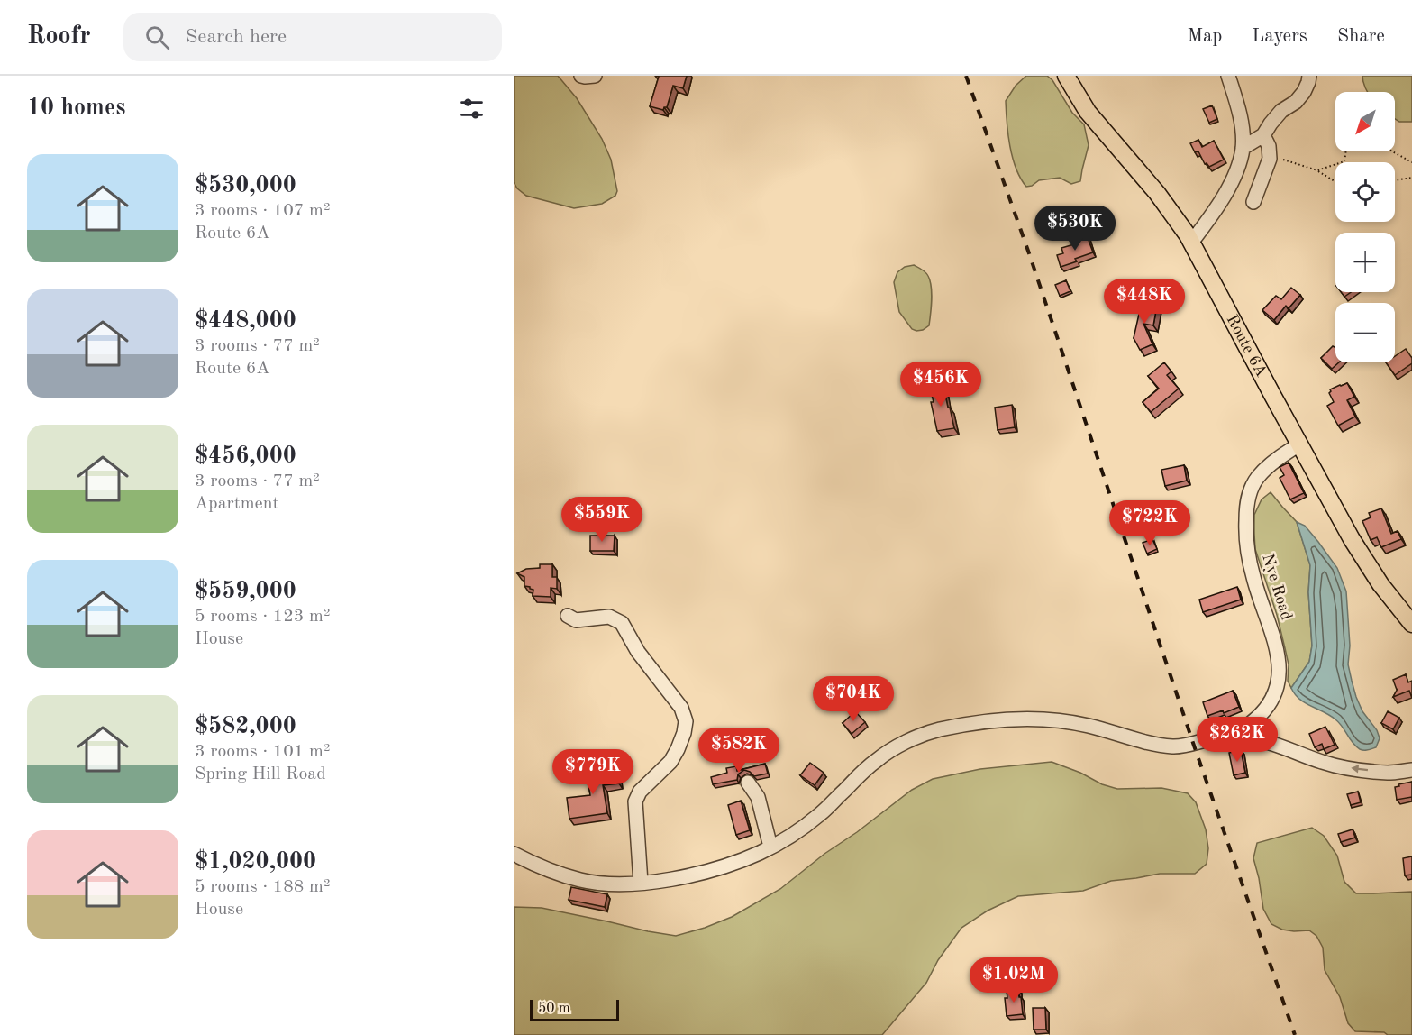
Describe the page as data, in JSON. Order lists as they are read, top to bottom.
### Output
{
  "streets": {
    "main road": ["Route 6A"],
    "street": ["Nye Road"]
  },
  "crossings": [
    ["Route 6A", "Nye Road"]
  ],
  "scale_bar": "50 m",
  "north": "bottom left",
  "page": {
    "header": "Roofr",
    "search": "Search here",
    "nav": ["Map", "Layers", "Share"],
    "heading": "10 homes",
    "map_buttons": ["+", "−"],
    "list": [
      {
        "name": "$530,000",
        "note": "3 rooms · 107 m² · Route 6A"
      },
      {
        "name": "$448,000",
        "note": "3 rooms · 77 m² · Route 6A"
      },
      {
        "name": "$456,000",
        "note": "3 rooms · 77 m² · Apartment"
      },
      {
        "name": "$559,000",
        "note": "5 rooms · 123 m² · House"
      },
      {
        "name": "$582,000",
        "note": "3 rooms · 101 m² · Spring Hill Road"
      },
      {
        "name": "$1,020,000",
        "note": "5 rooms · 188 m² · House"
      }
    ],
    "price": [
      "$530K",
      "$448K",
      "$456K",
      "$559K",
      "$722K",
      "$704K",
      "$262K",
      "$582K",
      "$779K",
      "$1.02M"
    ],
    "scale": "50 m"
  }
}
